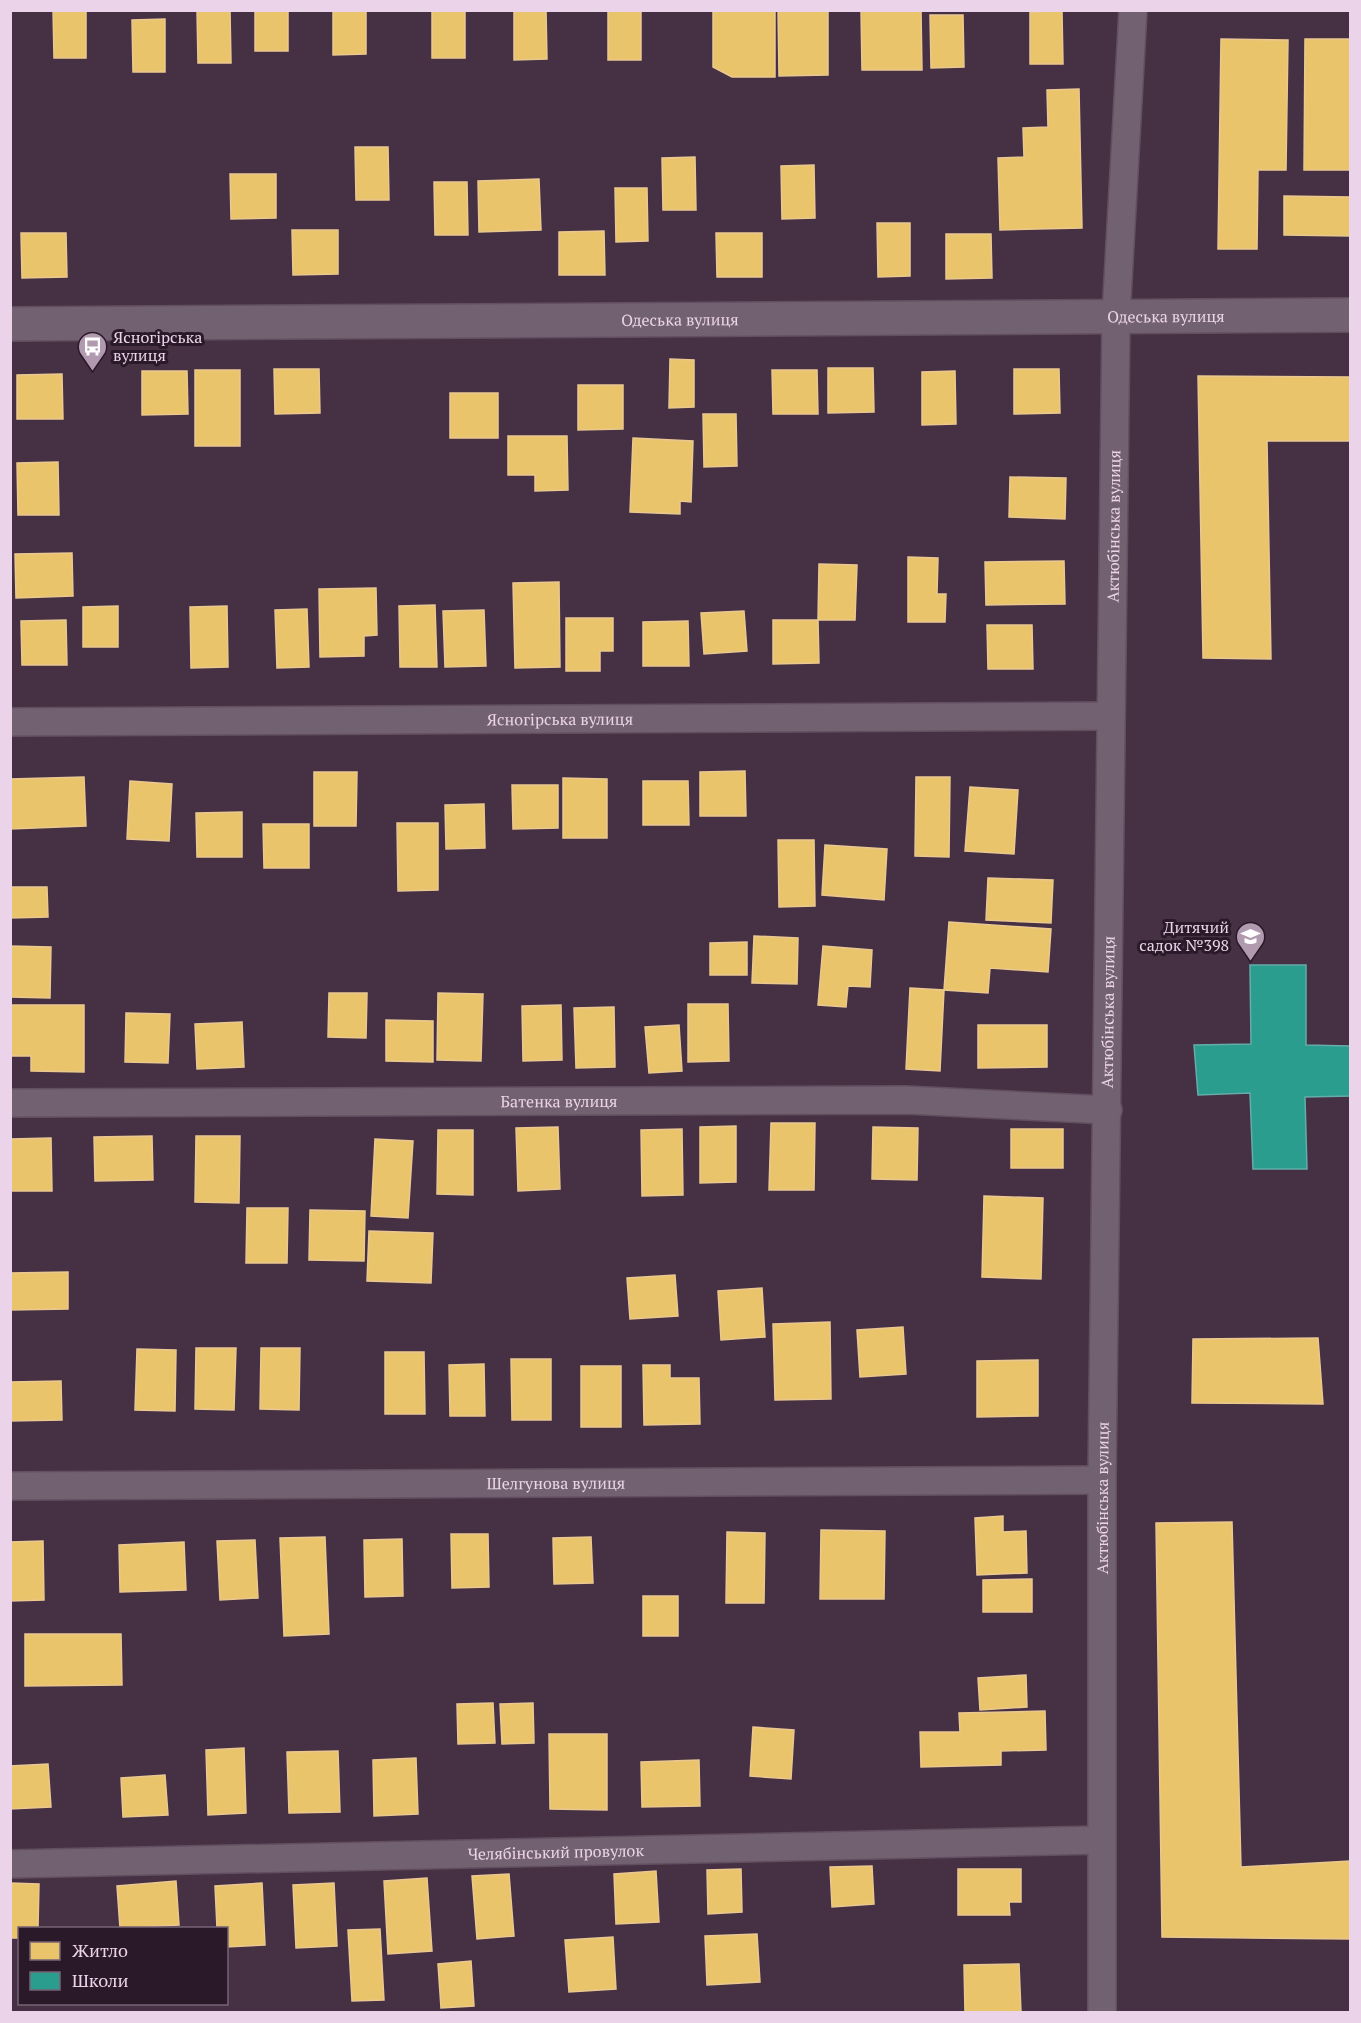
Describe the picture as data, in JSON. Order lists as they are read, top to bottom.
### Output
{
  "streets": {
    "street": [
      "Одеська вулиця",
      "Актюбінська вулиця",
      "Ясногірська вулиця",
      "Батенка вулиця",
      "Шелгунова вулиця",
      "Челябінський провулок"
    ]
  },
  "crossings": [
    ["Одеська вулиця", "Актюбінська вулиця"],
    ["Актюбінська вулиця", "Ясногірська вулиця"],
    ["Актюбінська вулиця", "Батенка вулиця"],
    ["Актюбінська вулиця", "Шелгунова вулиця"],
    ["Актюбінська вулиця", "Челябінський провулок"]
  ],
  "places": {
    "bus stop": ["Ясногірська вулиця"],
    "school or university": ["Дитячий садок №398"]
  },
  "legend": ["Житло", "Школи"]
}
